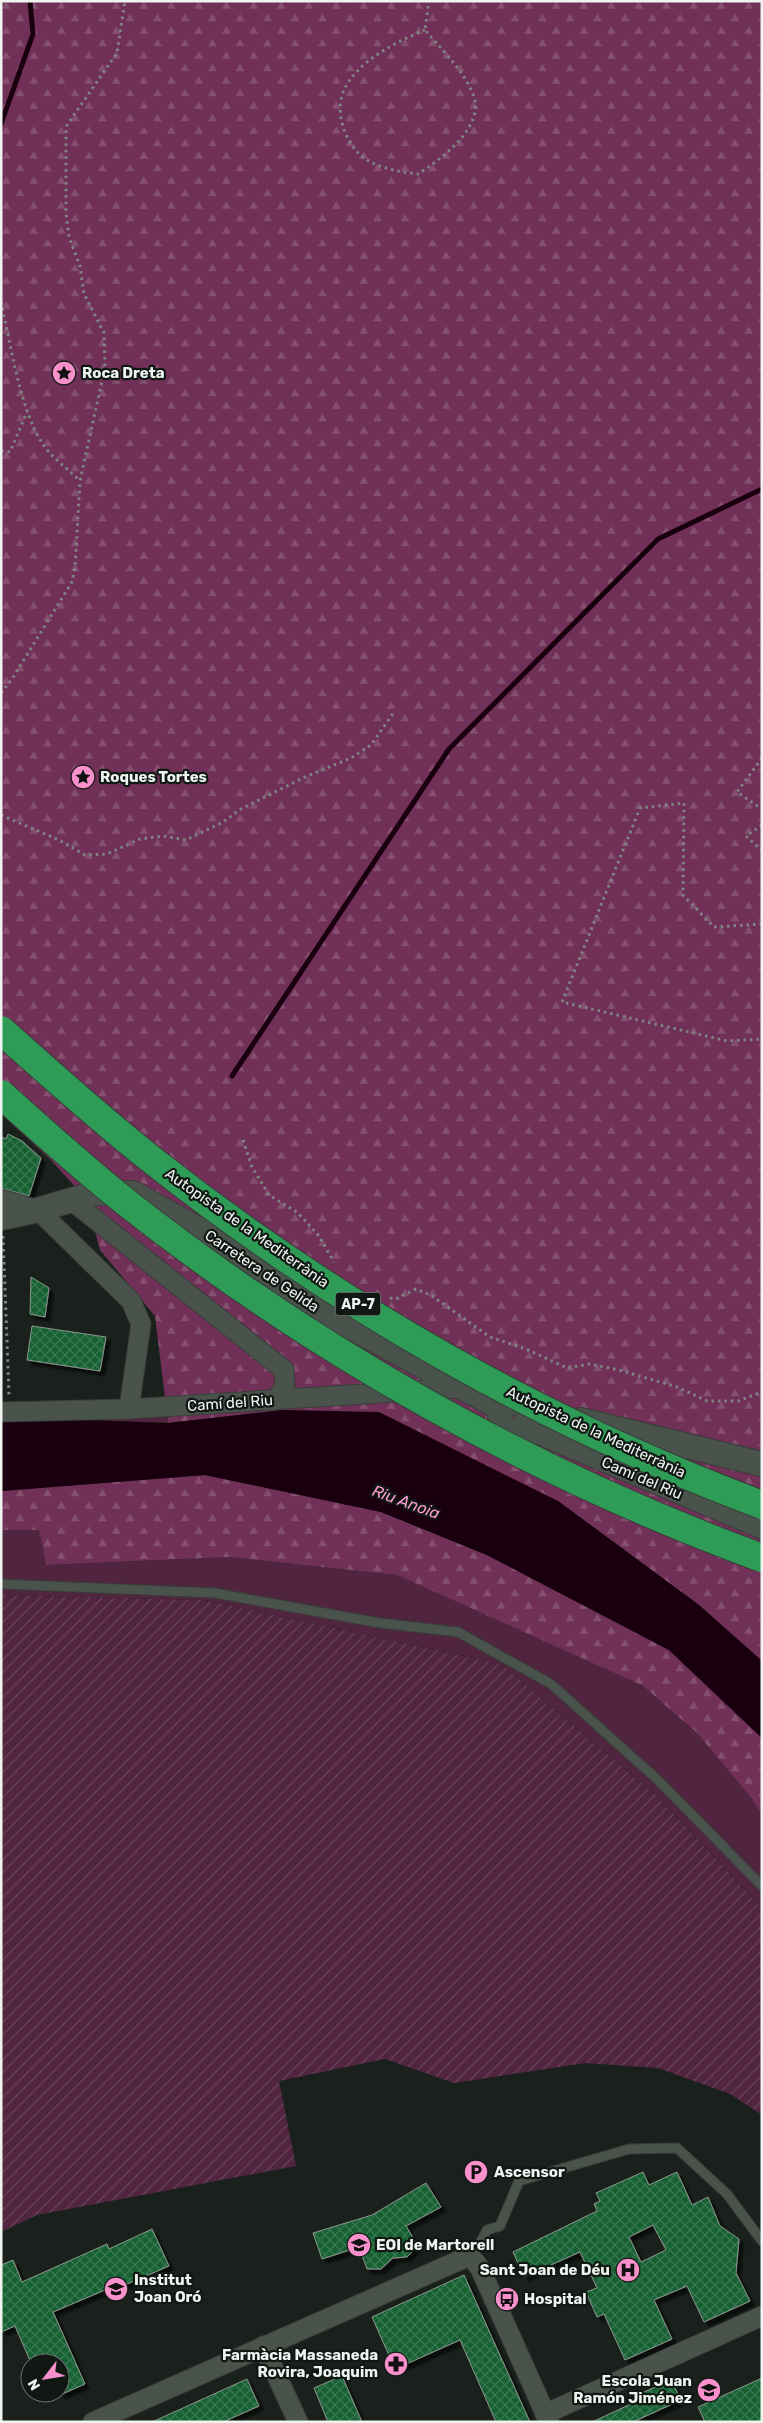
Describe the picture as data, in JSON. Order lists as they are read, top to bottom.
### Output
{
  "streets": {
    "highway": ["Autopista de la Mediterrània", "AP-7"],
    "street": ["Carretera de Gelida", "Camí del Riu"]
  },
  "crossings": [
    ["Carretera de Gelida", "Camí del Riu"]
  ],
  "water": ["Riu Anoia"],
  "places": {
    "place": ["Roca Dreta", "Roques Tortes"],
    "parking": ["Ascensor"],
    "school or university": ["EOI de Martorell", "Institut Joan Oró", "Escola Juan Ramón Jiménez"],
    "hospital": ["Sant Joan de Déu"],
    "bus stop": ["Hospital"],
    "pharmacy": ["Farmàcia Massaneda Rovira, Joaquim"]
  },
  "north": "bottom left"
}
